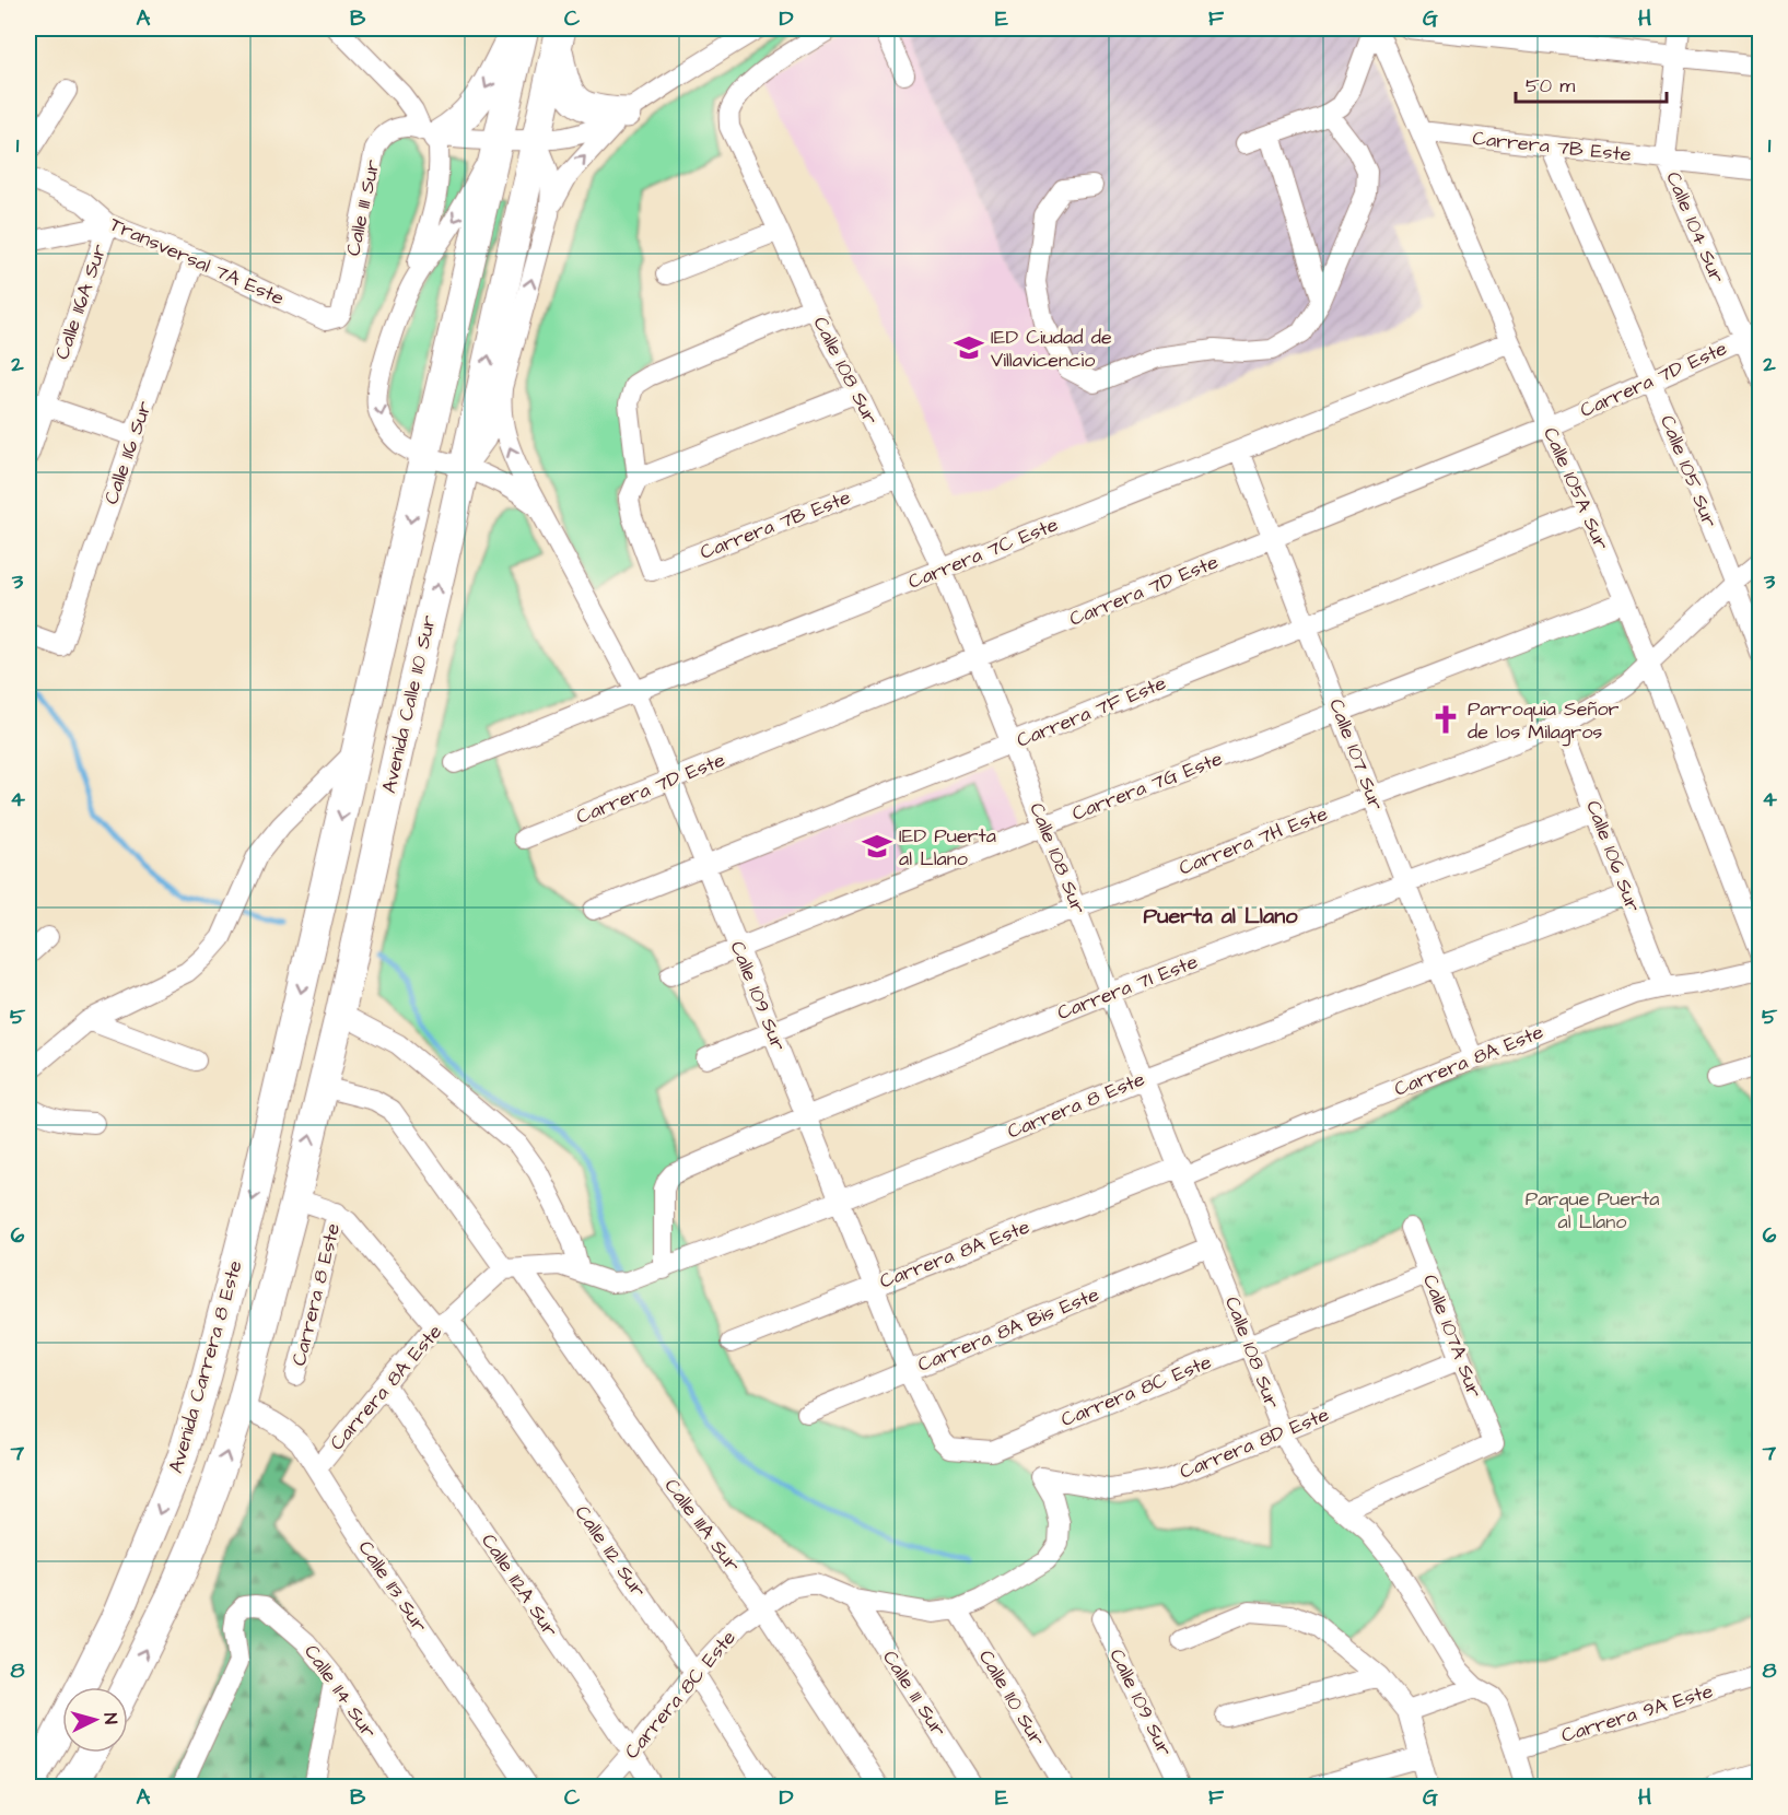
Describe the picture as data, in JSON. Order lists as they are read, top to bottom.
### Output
{
  "streets": {
    "highway": ["Avenida Calle 110 Sur", "Avenida Carrera 8 Este"],
    "street": [
      "Carrera 7B Este",
      "Calle 111 Sur",
      "Calle 104 Sur",
      "Transversal 7A Este",
      "Calle 116A Sur",
      "Calle 108 Sur",
      "Carrera 7D Este",
      "Calle 116 Sur",
      "Calle 105 Sur",
      "Calle 105A Sur",
      "Carrera 7C Este",
      "Carrera 7F Este",
      "Calle 107 Sur",
      "Carrera 7G Este",
      "Carrera 7H Este",
      "Calle 106 Sur",
      "Carrera 7I Este",
      "Calle 109 Sur",
      "Carrera 8A Este",
      "Carrera 8 Este",
      "Carrera 8A Bis Este",
      "Calle 107A Sur",
      "Carrera 8C Este",
      "Carrera 8D Este",
      "Calle 111A Sur",
      "Calle 112 Sur",
      "Calle 112A Sur",
      "Calle 113 Sur",
      "Calle 114 Sur",
      "Calle 110 Sur",
      "Carrera 9A Este"
    ]
  },
  "crossings": [
    ["Carrera 7B Este", "Calle 104 Sur"],
    ["Carrera 7B Este", "Calle 108 Sur"],
    ["Carrera 7B Este", "Calle 105 Sur"],
    ["Carrera 7B Este", "Calle 105A Sur"],
    ["Calle 111 Sur", "Transversal 7A Este"],
    ["Calle 111 Sur", "Carrera 8C Este"],
    ["Calle 104 Sur", "Carrera 7D Este"],
    ["Transversal 7A Este", "Calle 116A Sur"],
    ["Transversal 7A Este", "Calle 116 Sur"],
    ["Calle 108 Sur", "Carrera 7D Este"],
    ["Calle 108 Sur", "Carrera 7C Este"],
    ["Calle 108 Sur", "Carrera 7F Este"],
    ["Calle 108 Sur", "Carrera 7G Este"],
    ["Calle 108 Sur", "Carrera 7H Este"],
    ["Calle 108 Sur", "Carrera 7I Este"],
    ["Calle 108 Sur", "Carrera 8A Este"],
    ["Calle 108 Sur", "Carrera 8 Este"],
    ["Calle 108 Sur", "Carrera 8A Bis Este"],
    ["Calle 108 Sur", "Calle 107A Sur"],
    ["Calle 108 Sur", "Carrera 8C Este"],
    ["Calle 108 Sur", "Carrera 8D Este"],
    ["Calle 108 Sur", "Carrera 9A Este"],
    ["Carrera 7D Este", "Calle 105 Sur"],
    ["Carrera 7D Este", "Calle 105A Sur"],
    ["Carrera 7D Este", "Calle 107 Sur"],
    ["Carrera 7D Este", "Calle 109 Sur"],
    ["Calle 105 Sur", "Carrera 7H Este"],
    ["Calle 105A Sur", "Carrera 7C Este"],
    ["Calle 105A Sur", "Carrera 7F Este"],
    ["Calle 105A Sur", "Carrera 7G Este"],
    ["Calle 105A Sur", "Carrera 7H Este"],
    ["Carrera 7C Este", "Calle 107 Sur"],
    ["Carrera 7C Este", "Calle 109 Sur"],
    ["Avenida Calle 110 Sur", "Calle 109 Sur"],
    ["Avenida Calle 110 Sur", "Avenida Carrera 8 Este"],
    ["Carrera 7F Este", "Calle 107 Sur"],
    ["Carrera 7F Este", "Calle 109 Sur"],
    ["Calle 107 Sur", "Carrera 7G Este"],
    ["Calle 107 Sur", "Carrera 7H Este"],
    ["Calle 107 Sur", "Carrera 7I Este"],
    ["Calle 107 Sur", "Carrera 8A Este"],
    ["Calle 107 Sur", "Carrera 8 Este"],
    ["Carrera 7G Este", "Calle 109 Sur"],
    ["Carrera 7H Este", "Calle 106 Sur"],
    ["Carrera 7H Este", "Calle 109 Sur"],
    ["Calle 106 Sur", "Carrera 7I Este"],
    ["Calle 106 Sur", "Carrera 8A Este"],
    ["Calle 106 Sur", "Carrera 8 Este"],
    ["Carrera 7I Este", "Calle 109 Sur"],
    ["Carrera 7I Este", "Carrera 8 Este"],
    ["Calle 109 Sur", "Carrera 8A Este"],
    ["Calle 109 Sur", "Carrera 8 Este"],
    ["Calle 109 Sur", "Carrera 8A Bis Este"],
    ["Calle 109 Sur", "Carrera 8C Este"],
    ["Carrera 8A Este", "Carrera 8 Este"],
    ["Carrera 8A Este", "Calle 111A Sur"],
    ["Carrera 8A Este", "Calle 112 Sur"],
    ["Carrera 8A Este", "Calle 112A Sur"],
    ["Carrera 8A Este", "Calle 113 Sur"],
    ["Carrera 8 Este", "Calle 111A Sur"],
    ["Carrera 8 Este", "Calle 112 Sur"],
    ["Calle 107A Sur", "Carrera 8C Este"],
    ["Calle 107A Sur", "Carrera 8D Este"],
    ["Carrera 8C Este", "Carrera 8D Este"],
    ["Carrera 8C Este", "Calle 111A Sur"],
    ["Carrera 8C Este", "Calle 112 Sur"],
    ["Carrera 8C Este", "Calle 112A Sur"],
    ["Carrera 8C Este", "Calle 110 Sur"],
    ["Carrera 8D Este", "Calle 110 Sur"]
  ],
  "districts": ["Puerta al Llano"],
  "parks": ["Parque Puerta al Llano"],
  "places": {
    "school or university": ["IED Ciudad de Villavicencio", "IED Puerta al Llano"],
    "church": ["Parroquia Señor de los Milagros"]
  },
  "scale_bar": "50 m",
  "north": "right",
  "grid": {
    "columns": [
      "A",
      "B",
      "C",
      "D",
      "E",
      "F",
      "G",
      "H"
    ],
    "rows": [
      "1",
      "2",
      "3",
      "4",
      "5",
      "6",
      "7",
      "8"
    ]
  }
}
